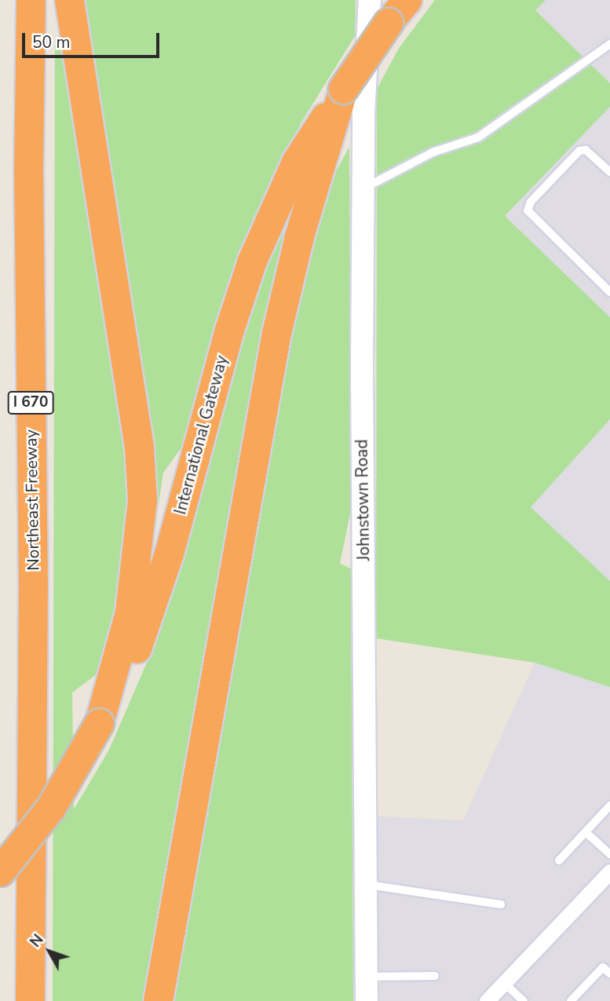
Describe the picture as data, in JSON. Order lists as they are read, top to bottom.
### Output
{
  "streets": {
    "highway": ["I 670", "International Gateway", "Northeast Freeway"],
    "main road": ["Johnstown Road"]
  },
  "scale_bar": "50 m",
  "north": "top left"
}
